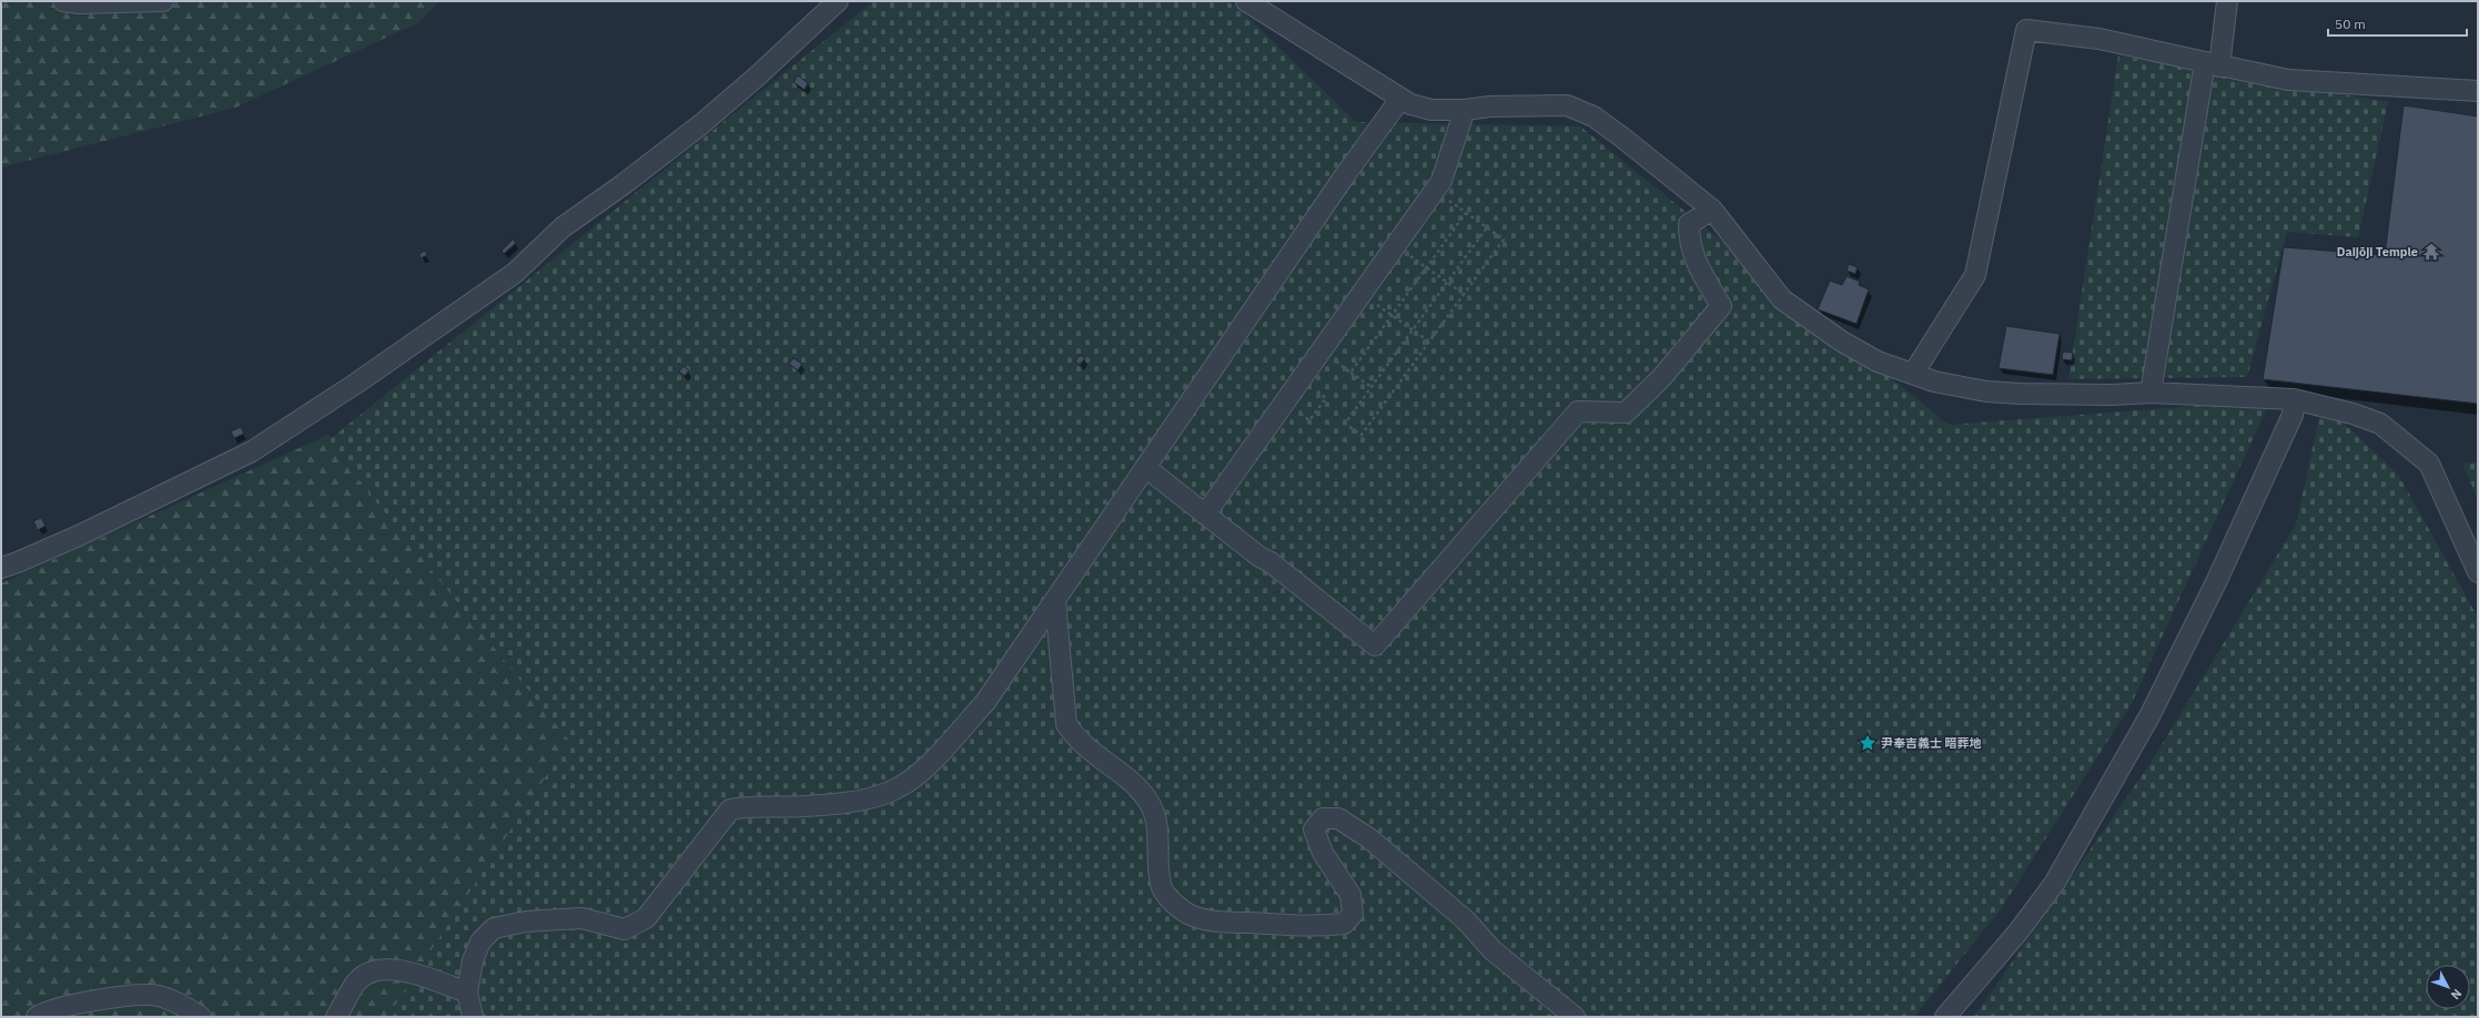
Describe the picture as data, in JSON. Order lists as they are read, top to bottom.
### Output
{
  "places": {
    "temple": ["Daijōji Temple"],
    "place": ["尹奉吉義士 暗葬地"]
  },
  "scale_bar": "50 m",
  "north": "bottom right"
}
